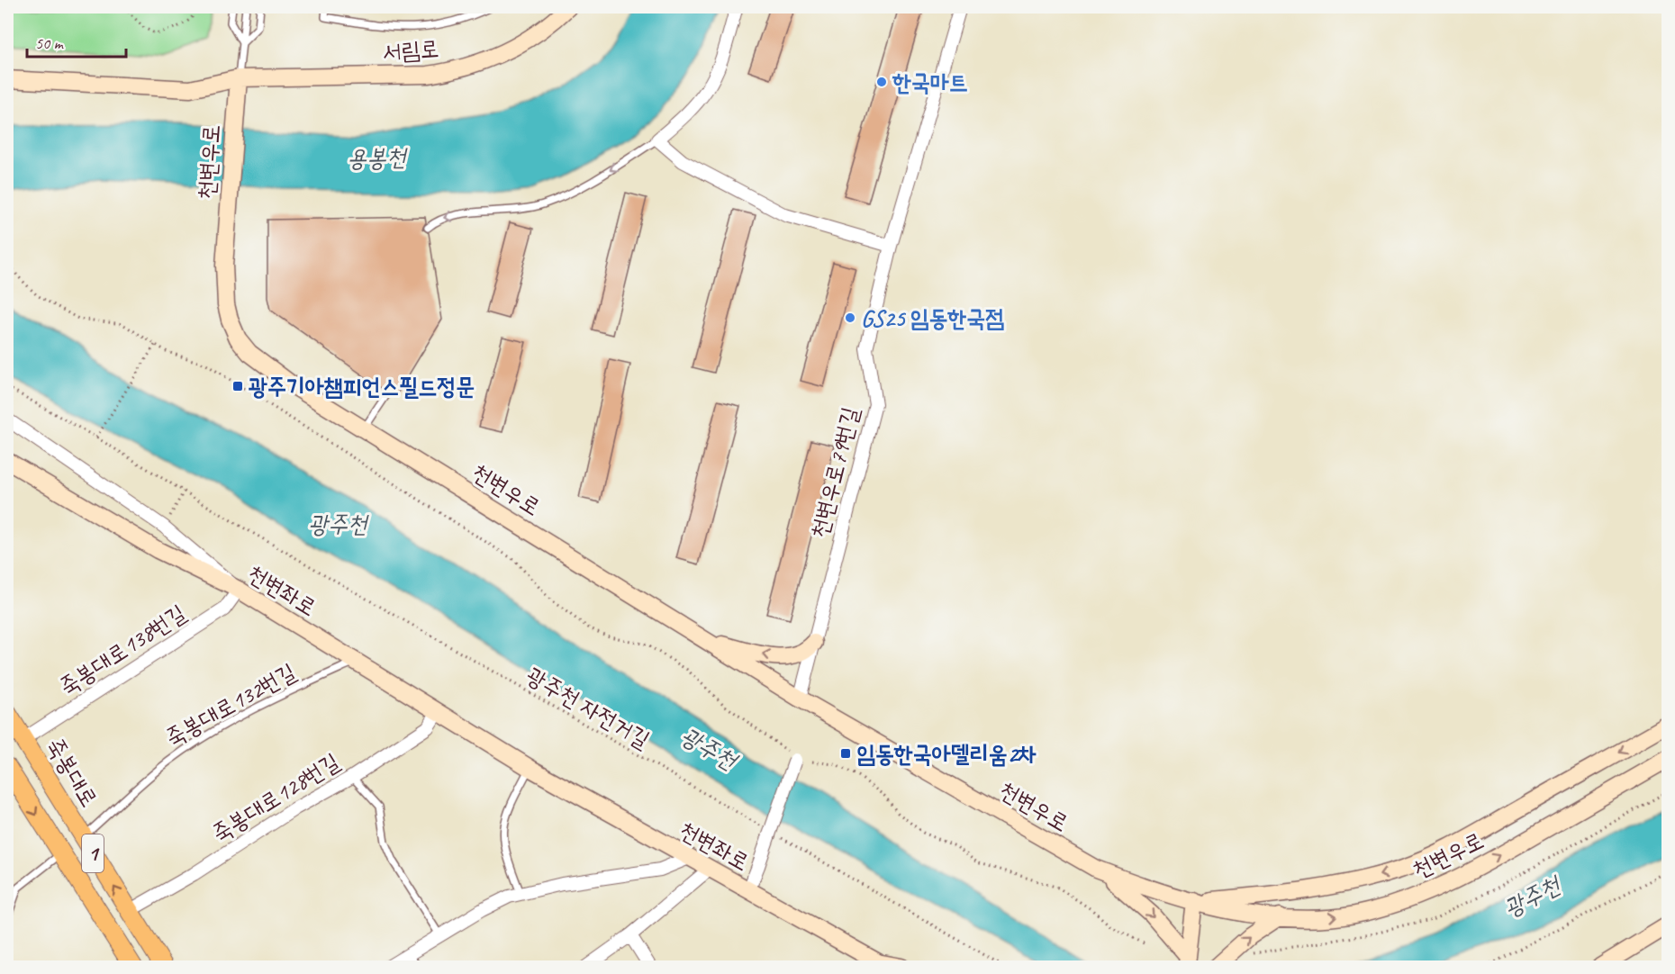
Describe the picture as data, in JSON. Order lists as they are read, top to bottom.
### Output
{
  "streets": {
    "main road": ["죽봉대로", "1"],
    "street": [
      "서림로",
      "천변우로",
      "천변우로79번길",
      "천변좌로",
      "죽봉대로138번길",
      "죽봉대로128번길"
    ],
    "lane": ["죽봉대로132번길"],
    "path": ["광주천 자전거길"]
  },
  "crossings": [
    ["서림로", "천변우로"],
    ["천변우로", "천변우로79번길"],
    ["천변좌로", "죽봉대로138번길"],
    ["천변좌로", "죽봉대로132번길"],
    ["천변좌로", "죽봉대로128번길"],
    ["죽봉대로138번길", "죽봉대로"],
    ["죽봉대로132번길", "죽봉대로"],
    ["죽봉대로", "죽봉대로128번길"]
  ],
  "water": ["용봉천", "광주천"],
  "places": {
    "other": ["한국마트", "GS25 임동한국점"],
    "transit": ["광주기아챔피언스필드정문", "임동한국아델리움2차"]
  },
  "scale_bar": "50 m"
}
